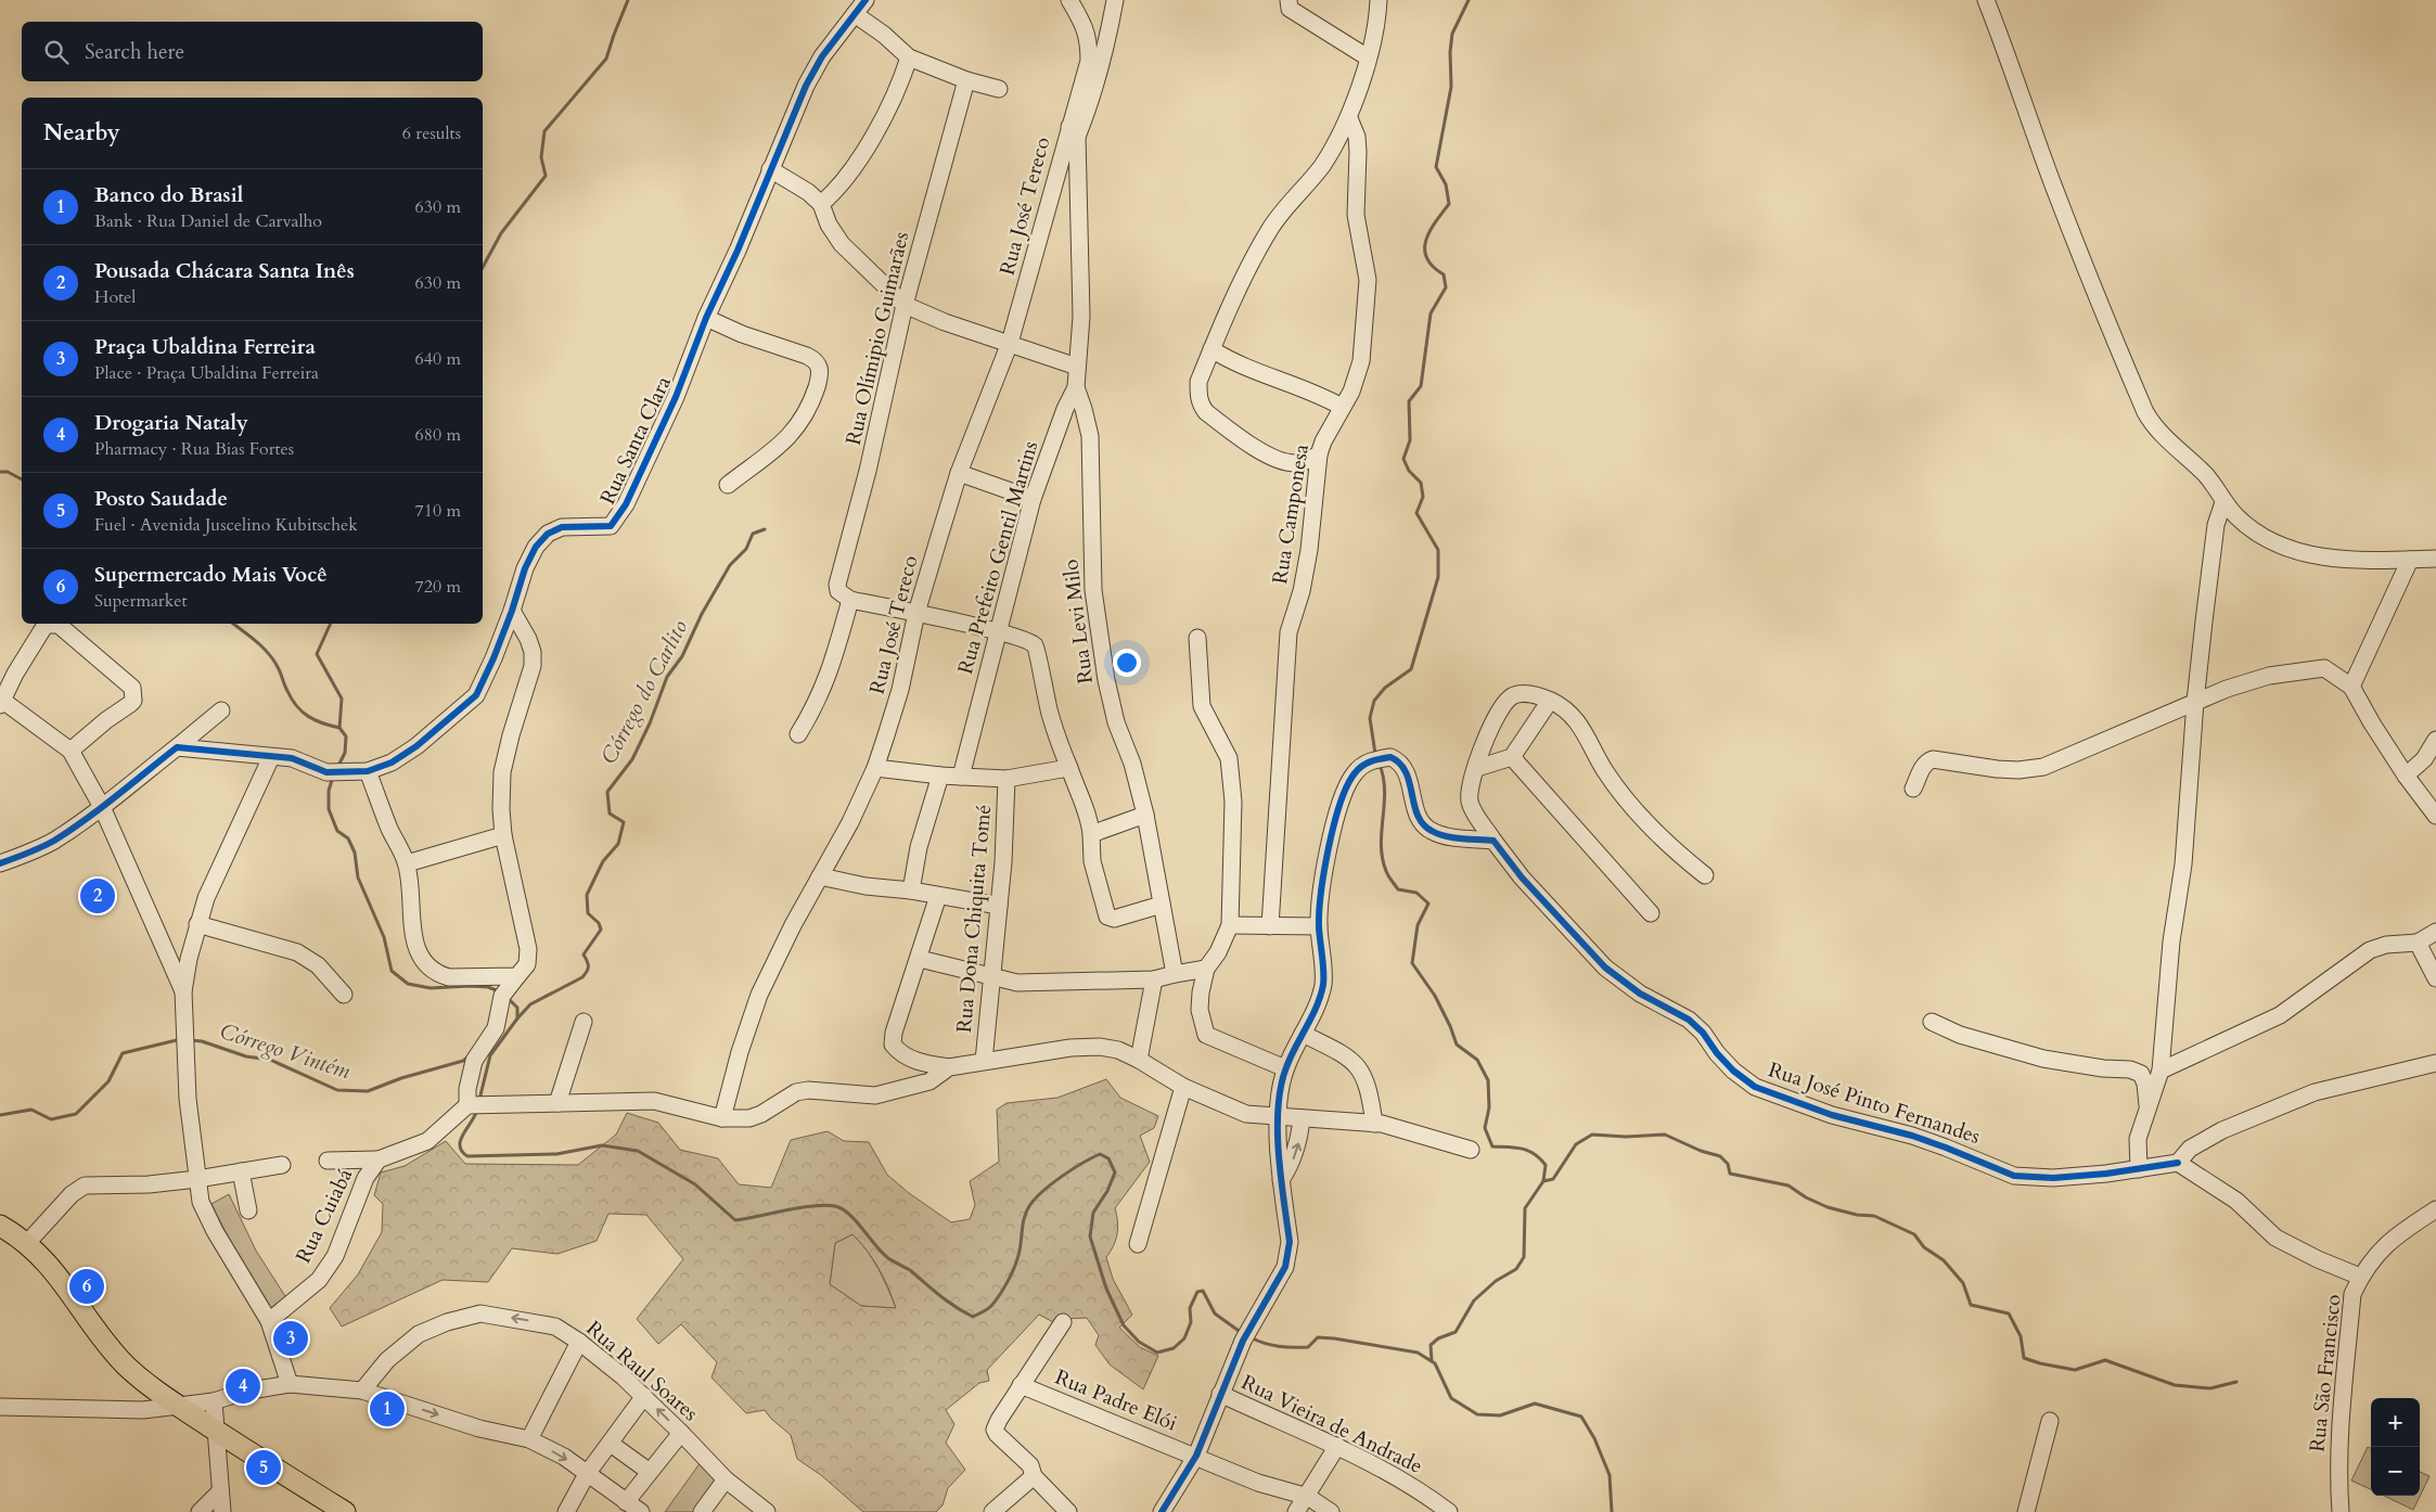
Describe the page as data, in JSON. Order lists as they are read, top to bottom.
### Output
{
  "streets": {
    "street": [
      "Rua José Tereco",
      "Rua Olímipio Guimarães",
      "Rua Santa Clara",
      "Rua Camponesa",
      "Rua Prefeito Gentil Martins",
      "Rua Levi Milo",
      "Rua Dona Chiquita Tomé",
      "Rua José Pinto Fernandes",
      "Rua Cuiabá",
      "Rua Raul Soares",
      "Rua São Francisco",
      "Rua Padre Elói",
      "Rua Vieira de Andrade"
    ]
  },
  "crossings": [
    ["Rua José Tereco", "Rua Prefeito Gentil Martins"],
    ["Rua Prefeito Gentil Martins", "Rua Levi Milo"]
  ],
  "water": ["Córrego do Carlito", "Córrego Vintém"],
  "page": {
    "search": "Search here",
    "heading": ["Nearby", "6 results"],
    "list": [
      {
        "mark": "1",
        "name": "Banco do Brasil",
        "note": "Bank · Rua Daniel de Carvalho",
        "value": "630 m"
      },
      {
        "mark": "2",
        "name": "Pousada Chácara Santa Inês",
        "note": "Hotel",
        "value": "630 m"
      },
      {
        "mark": "3",
        "name": "Praça Ubaldina Ferreira",
        "note": "Place · Praça Ubaldina Ferreira",
        "value": "640 m"
      },
      {
        "mark": "4",
        "name": "Drogaria Nataly",
        "note": "Pharmacy · Rua Bias Fortes",
        "value": "680 m"
      },
      {
        "mark": "5",
        "name": "Posto Saudade",
        "note": "Fuel · Avenida Juscelino Kubitschek",
        "value": "710 m"
      },
      {
        "mark": "6",
        "name": "Supermercado Mais Você",
        "note": "Supermarket",
        "value": "720 m"
      }
    ],
    "pins": [
      "2",
      "6",
      "3",
      "4",
      "1",
      "5"
    ],
    "map_buttons": ["+", "−"]
  }
}
